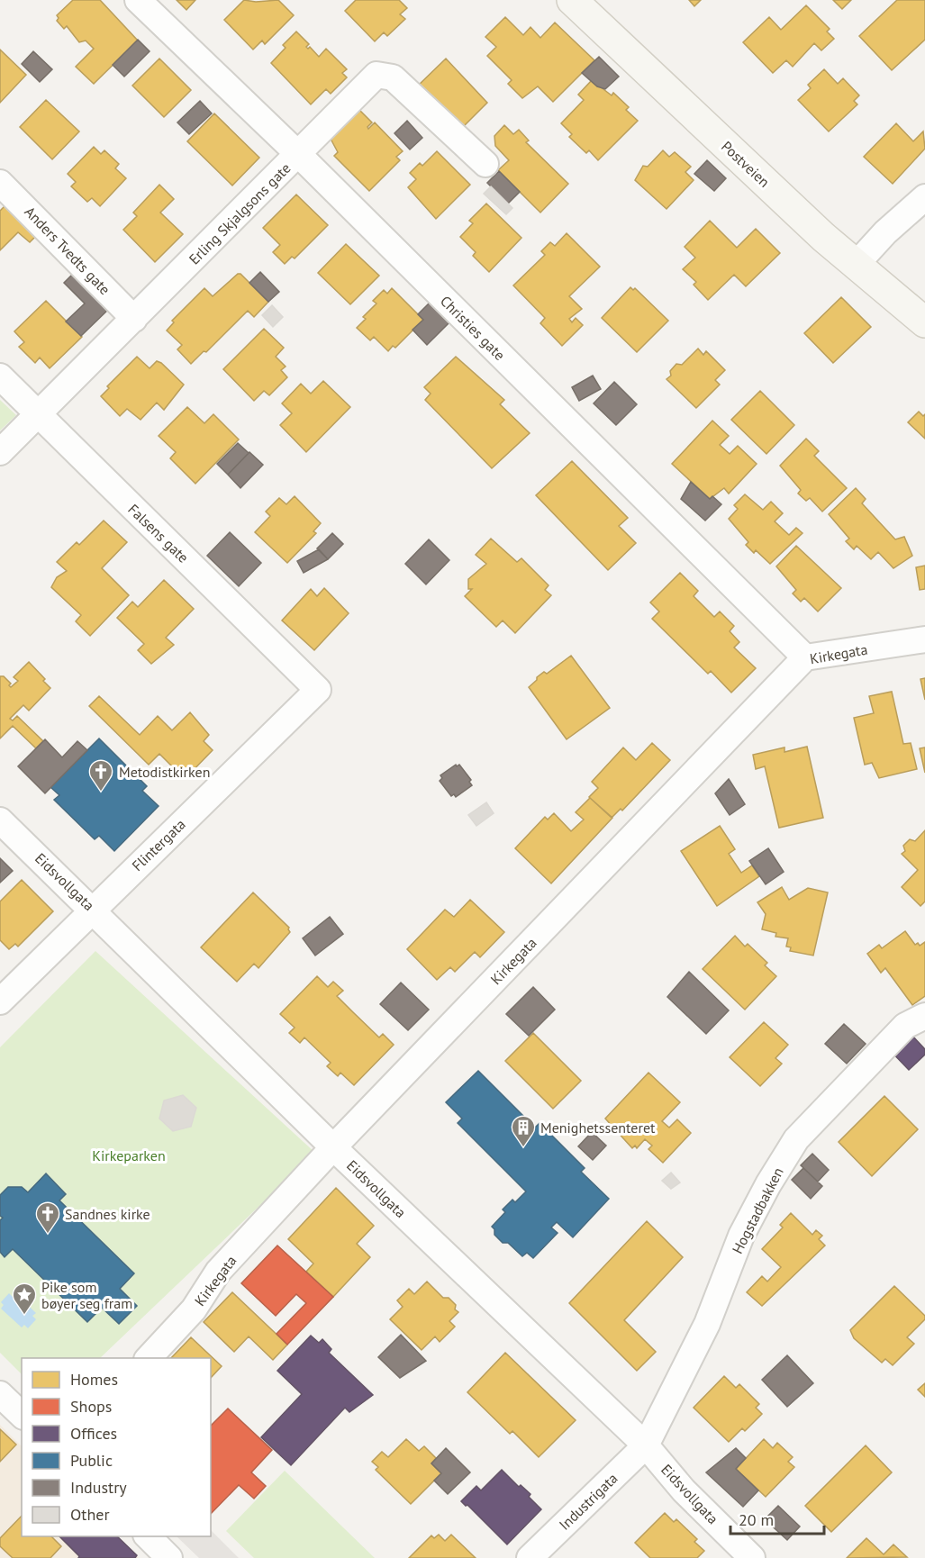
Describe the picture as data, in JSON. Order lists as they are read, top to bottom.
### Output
{
  "streets": {
    "street": [
      "Postveien",
      "Erling Skjalgsons gate",
      "Anders Tvedts gate",
      "Christies gate",
      "Falsens gate",
      "Kirkegata",
      "Flintergata",
      "Eidsvollgata",
      "Hogstadbakken",
      "Industrigata"
    ]
  },
  "crossings": [
    ["Erling Skjalgsons gate", "Anders Tvedts gate"],
    ["Erling Skjalgsons gate", "Christies gate"],
    ["Erling Skjalgsons gate", "Falsens gate"],
    ["Christies gate", "Kirkegata"],
    ["Falsens gate", "Flintergata"],
    ["Kirkegata", "Eidsvollgata"],
    ["Flintergata", "Eidsvollgata"],
    ["Eidsvollgata", "Hogstadbakken"],
    ["Eidsvollgata", "Industrigata"],
    ["Hogstadbakken", "Industrigata"]
  ],
  "parks": ["Kirkeparken"],
  "places": {
    "church": ["Metodistkirken", "Sandnes kirke"],
    "building": ["Menighetssenteret"],
    "place": ["Pike som bøyer seg fram"]
  },
  "legend": [
    "Homes",
    "Shops",
    "Offices",
    "Public",
    "Industry",
    "Other"
  ],
  "scale_bar": "20 m"
}
